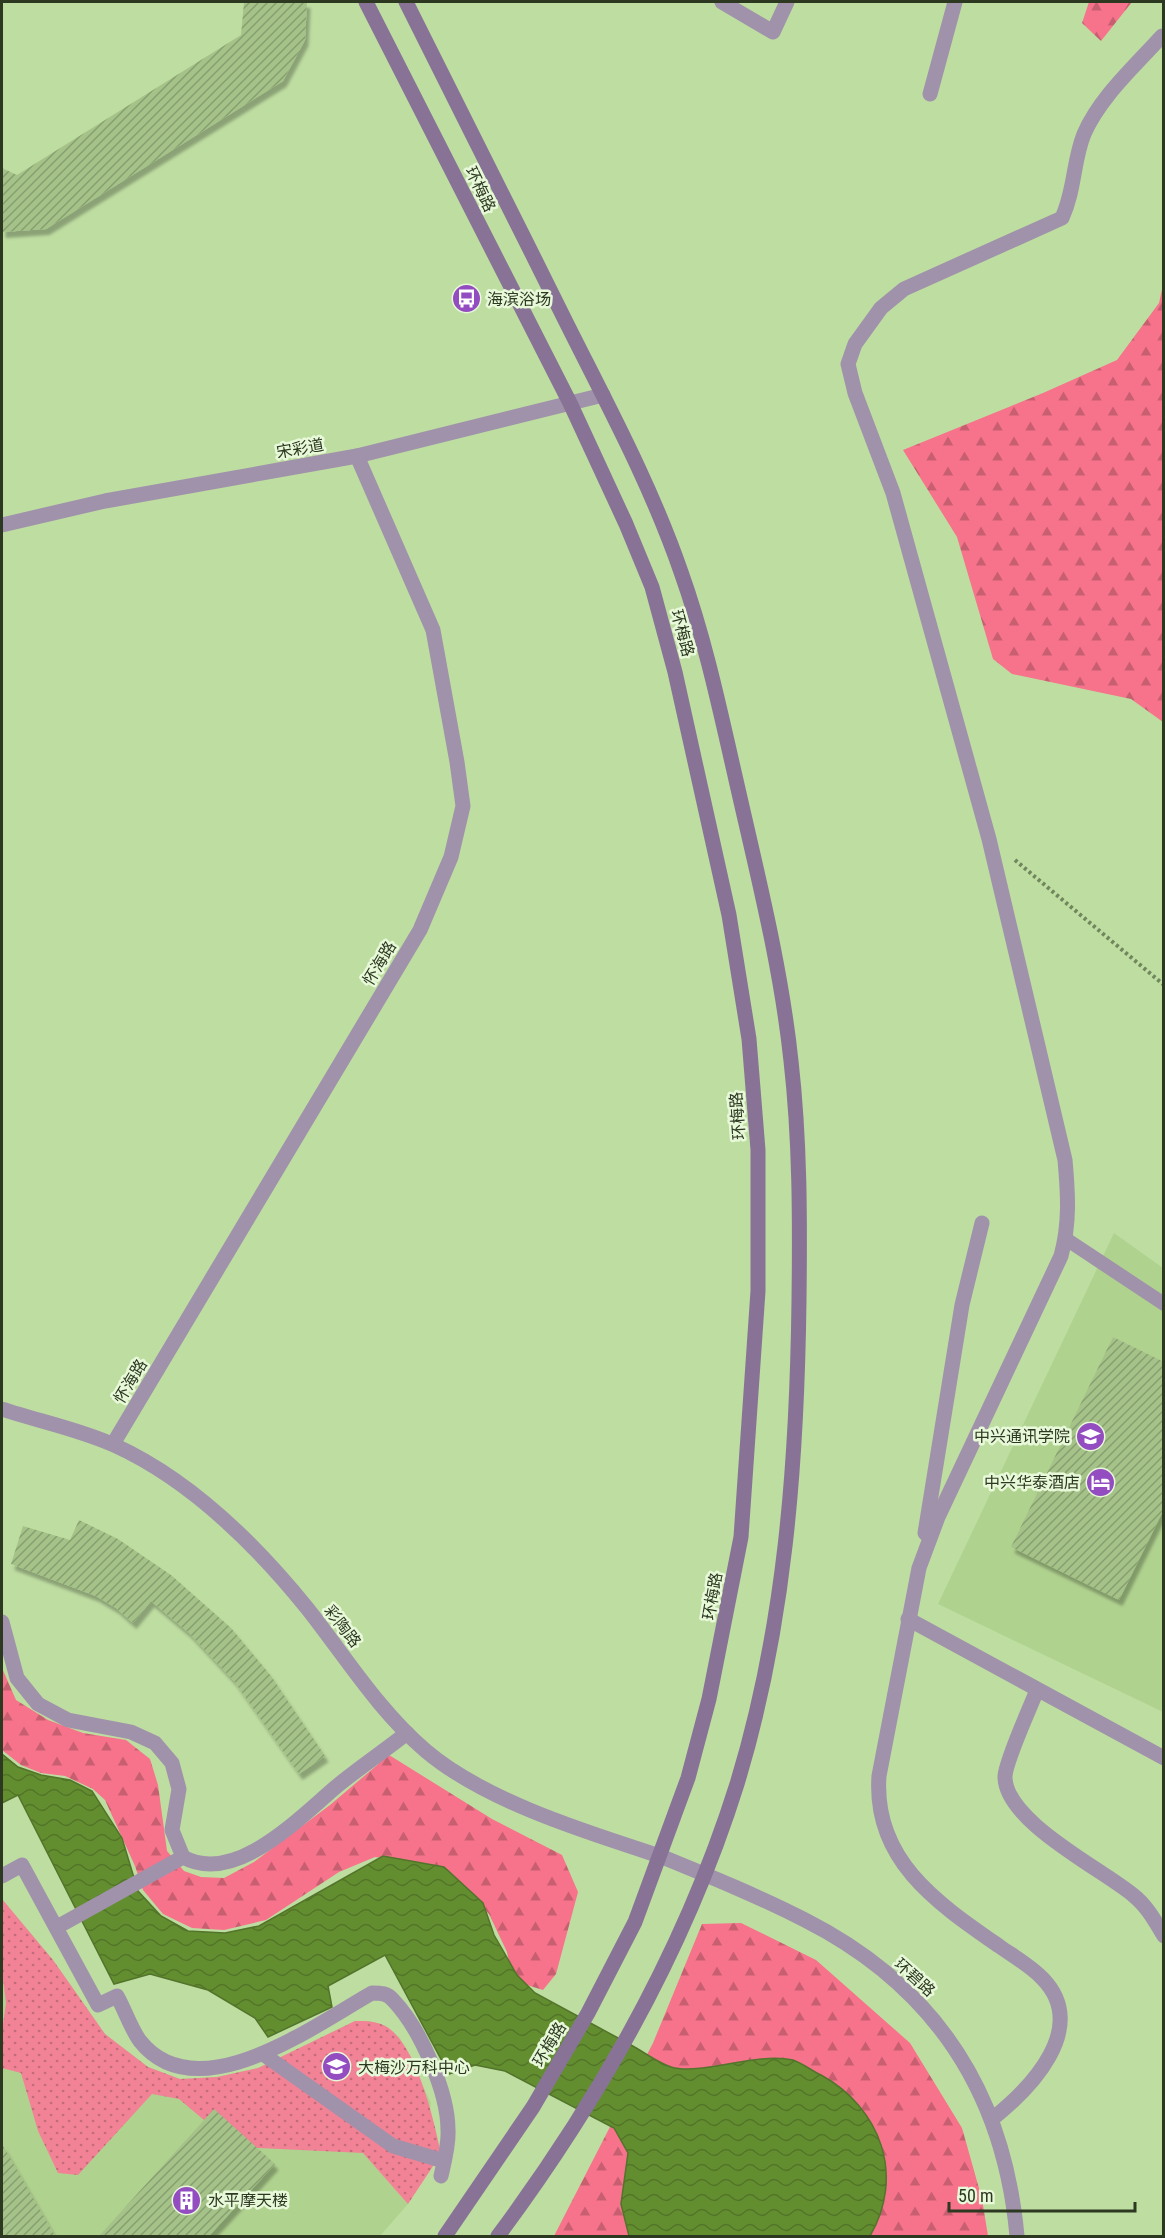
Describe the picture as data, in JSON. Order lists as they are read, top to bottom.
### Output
{
  "streets": {
    "main road": ["环梅路"],
    "street": [
      "宋彩道",
      "怀海路",
      "彩陶路",
      "环碧路"
    ]
  },
  "crossings": [
    ["环梅路", "宋彩道"],
    ["环梅路", "彩陶路"],
    ["环梅路", "环碧路"],
    ["宋彩道", "怀海路"],
    ["怀海路", "彩陶路"],
    ["彩陶路", "环碧路"]
  ],
  "places": {
    "bus stop": ["海滨浴场"],
    "school or university": ["中兴通讯学院", "大梅沙万科中心"],
    "hotel": ["中兴华泰酒店"],
    "building": ["水平摩天楼"]
  },
  "scale_bar": "50 m"
}
